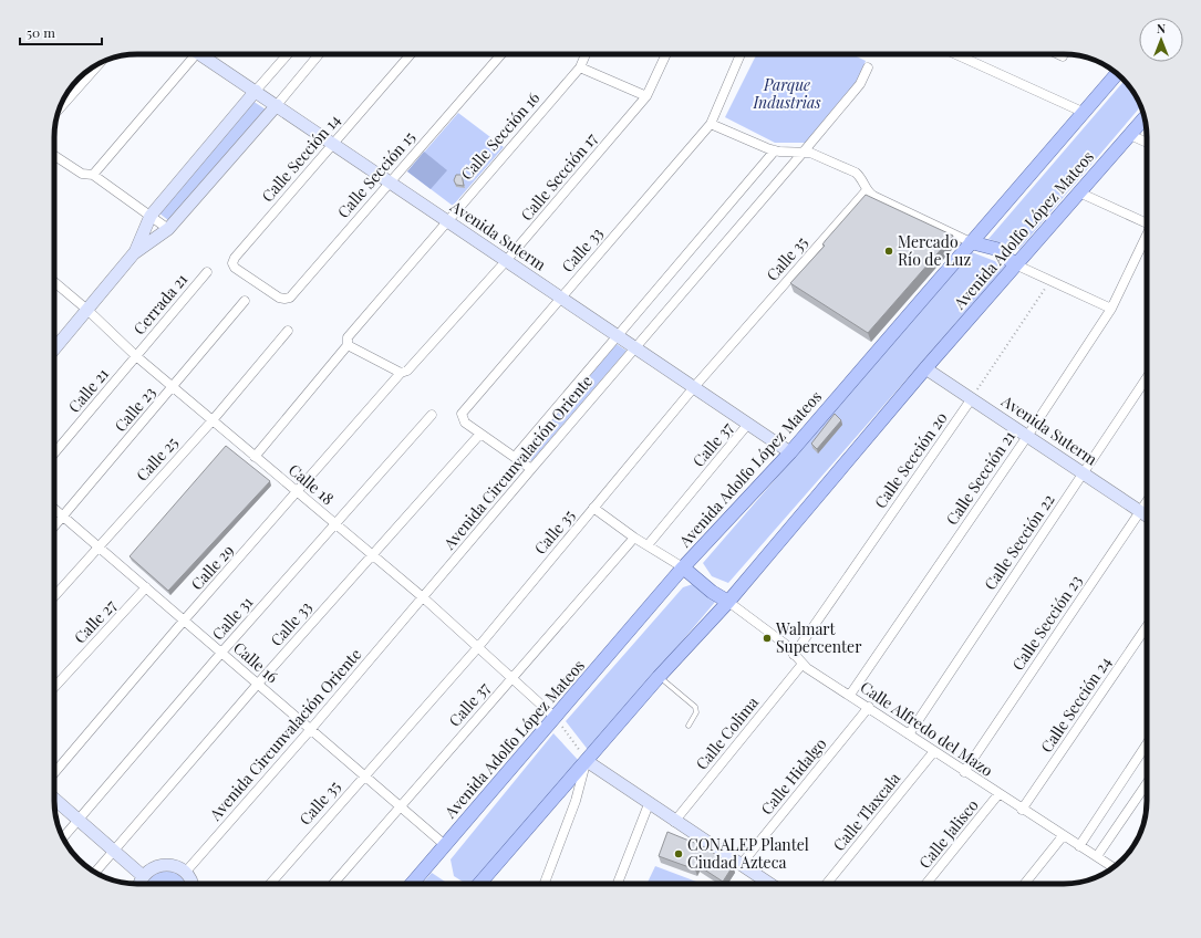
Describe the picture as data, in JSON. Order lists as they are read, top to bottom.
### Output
{
  "streets": {
    "main road": ["Avenida Adolfo López Mateos"],
    "street": [
      "Calle Sección 16",
      "Calle Sección 14",
      "Calle Sección 15",
      "Calle Sección 17",
      "Avenida Suterm",
      "Calle 33",
      "Calle 35",
      "Cerrada 21",
      "Calle 21",
      "Calle 23",
      "Calle 37",
      "Calle 25",
      "Calle Sección 20",
      "Avenida Circunvalación Oriente",
      "Calle Sección 21",
      "Calle 18",
      "Calle Sección 22",
      "Calle 29",
      "Calle 31",
      "Calle 27",
      "Calle Sección 23",
      "Calle 16",
      "Calle Sección 24",
      "Calle Alfredo del Mazo",
      "Calle Colima",
      "Calle Hidalgo",
      "Calle Tlaxcala",
      "Calle Jalisco"
    ]
  },
  "crossings": [
    ["Calle Sección 16", "Avenida Suterm"],
    ["Calle Sección 14", "Calle Sección 15"],
    ["Calle Sección 14", "Avenida Suterm"],
    ["Calle Sección 15", "Avenida Suterm"],
    ["Calle Sección 17", "Avenida Suterm"],
    ["Calle Sección 17", "Calle 29"],
    ["Avenida Adolfo López Mateos", "Avenida Suterm"],
    ["Avenida Adolfo López Mateos", "Calle 18"],
    ["Avenida Adolfo López Mateos", "Calle 16"],
    ["Avenida Adolfo López Mateos", "Calle Alfredo del Mazo"],
    ["Avenida Suterm", "Calle 33"],
    ["Avenida Suterm", "Calle 35"],
    ["Avenida Suterm", "Calle 37"],
    ["Avenida Suterm", "Calle Sección 20"],
    ["Avenida Suterm", "Avenida Circunvalación Oriente"],
    ["Avenida Suterm", "Calle Sección 21"],
    ["Avenida Suterm", "Calle Sección 22"],
    ["Avenida Suterm", "Calle Sección 23"],
    ["Calle 33", "Calle 18"],
    ["Calle 33", "Calle 16"],
    ["Calle 35", "Calle 18"],
    ["Calle 35", "Calle 16"],
    ["Cerrada 21", "Calle 21"],
    ["Cerrada 21", "Calle 18"],
    ["Calle 21", "Calle 18"],
    ["Calle 23", "Calle 18"],
    ["Calle 23", "Calle 16"],
    ["Calle 37", "Calle 18"],
    ["Calle 37", "Calle 16"],
    ["Calle 25", "Calle 18"],
    ["Calle 25", "Calle 16"],
    ["Calle Sección 20", "Calle Alfredo del Mazo"],
    ["Avenida Circunvalación Oriente", "Calle 18"],
    ["Avenida Circunvalación Oriente", "Calle 16"],
    ["Calle Sección 21", "Calle Alfredo del Mazo"],
    ["Calle 18", "Calle 29"],
    ["Calle 18", "Calle 31"],
    ["Calle Sección 22", "Calle Alfredo del Mazo"],
    ["Calle 29", "Calle 16"],
    ["Calle 31", "Calle 16"],
    ["Calle 27", "Calle 16"],
    ["Calle Sección 23", "Calle Alfredo del Mazo"],
    ["Calle Sección 24", "Calle Alfredo del Mazo"],
    ["Calle Alfredo del Mazo", "Calle Colima"],
    ["Calle Alfredo del Mazo", "Calle Hidalgo"],
    ["Calle Alfredo del Mazo", "Calle Tlaxcala"],
    ["Calle Alfredo del Mazo", "Calle Jalisco"]
  ],
  "parks": ["Parque Industrias"],
  "places": ["Mercado Río de Luz", "Walmart Supercenter", "CONALEP Plantel Ciudad Azteca"],
  "scale_bar": "50 m",
  "north": "top"
}
